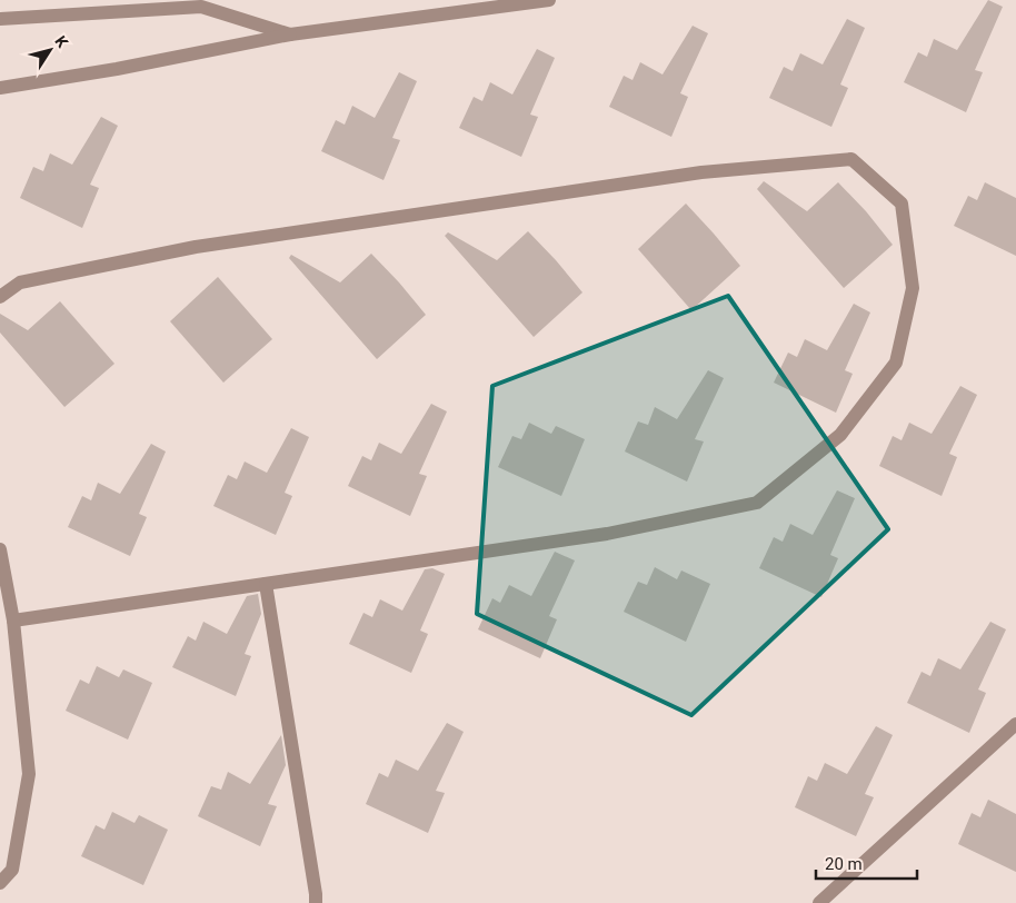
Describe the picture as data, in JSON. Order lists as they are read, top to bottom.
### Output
{
  "scale_bar": "20 m",
  "north": "top right"
}
